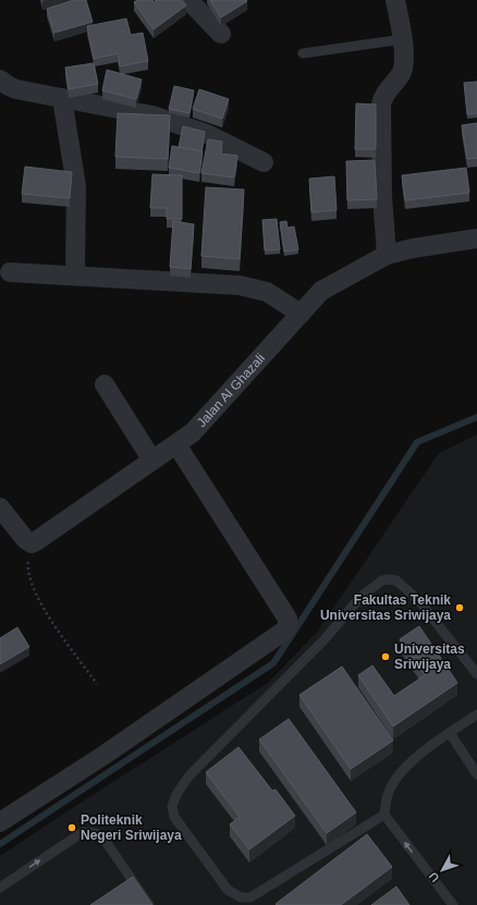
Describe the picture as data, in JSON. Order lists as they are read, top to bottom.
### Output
{
  "streets": {
    "street": ["Jalan Al Ghazali"]
  },
  "places": ["Fakultas Teknik Universitas Sriwijaya", "Universitas Sriwijaya", "Politeknik Negeri Sriwijaya"],
  "north": "bottom left"
}
